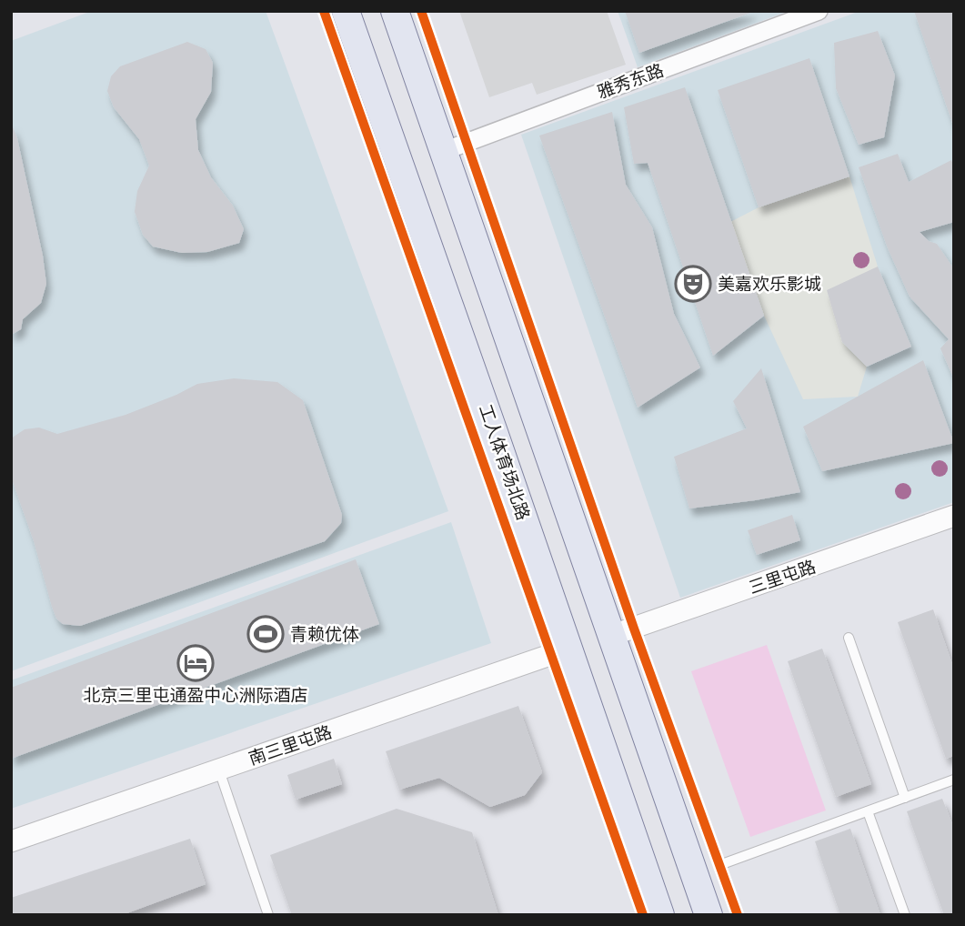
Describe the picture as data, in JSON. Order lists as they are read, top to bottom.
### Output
{
  "streets": {
    "main road": ["工人体育场北路"],
    "street": ["雅秀东路", "三里屯路", "南三里屯路"]
  },
  "crossings": [
    ["工人体育场北路", "南三里屯路"]
  ],
  "places": {
    "theatre": ["美嘉欢乐影城"],
    "sports": ["青赖优体"],
    "hotel": ["北京三里屯通盈中心洲际酒店"]
  }
}
